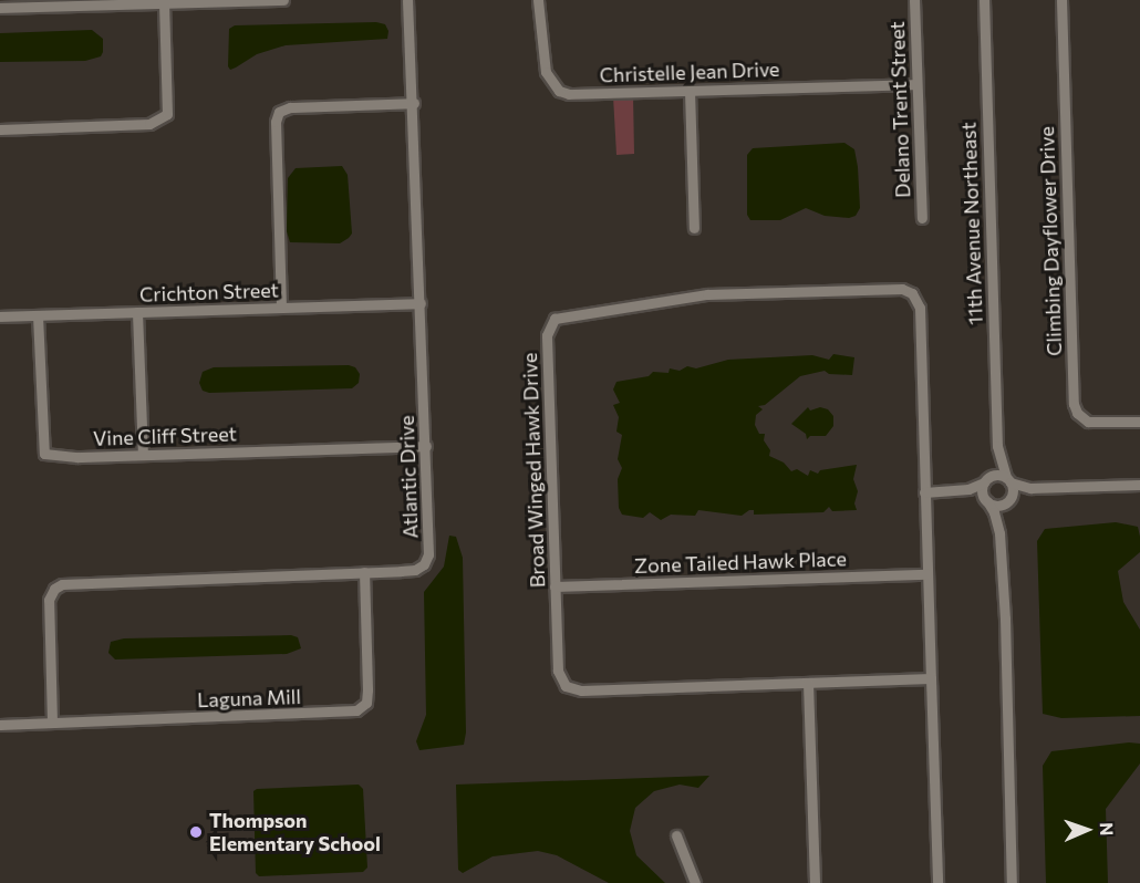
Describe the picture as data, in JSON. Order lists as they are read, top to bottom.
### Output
{
  "streets": {
    "street": [
      "Christelle Jean Drive",
      "Delano Trent Street",
      "11th Avenue Northeast",
      "Climbing Dayflower Drive",
      "Crichton Street",
      "Vine Cliff Street",
      "Broad Winged Hawk Drive",
      "Atlantic Drive",
      "Zone Tailed Hawk Place",
      "Laguna Mill"
    ]
  },
  "crossings": [
    ["Christelle Jean Drive", "Delano Trent Street"],
    ["Crichton Street", "Vine Cliff Street"],
    ["Crichton Street", "Atlantic Drive"],
    ["Vine Cliff Street", "Atlantic Drive"],
    ["Broad Winged Hawk Drive", "Zone Tailed Hawk Place"],
    ["Atlantic Drive", "Laguna Mill"]
  ],
  "places": ["Thompson Elementary School"],
  "north": "right"
}
